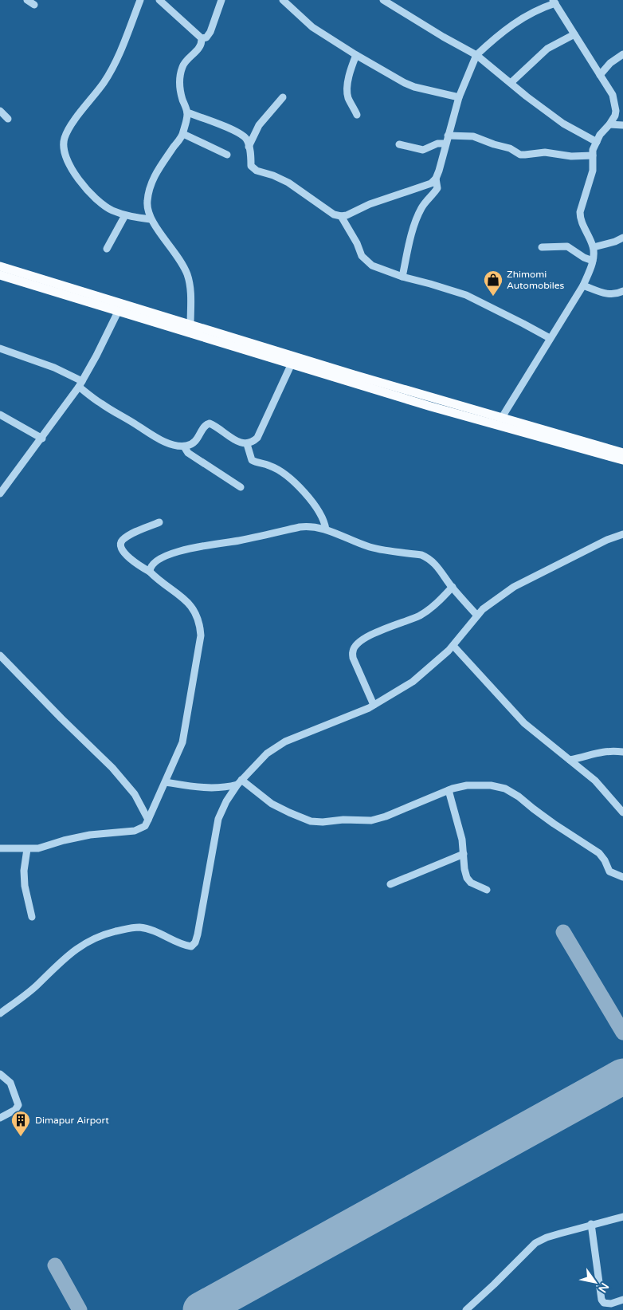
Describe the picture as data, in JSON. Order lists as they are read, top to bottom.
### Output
{
  "places": {
    "shop": ["Zhimomi Automobiles"],
    "building": ["Dimapur Airport"]
  },
  "north": "bottom right"
}
